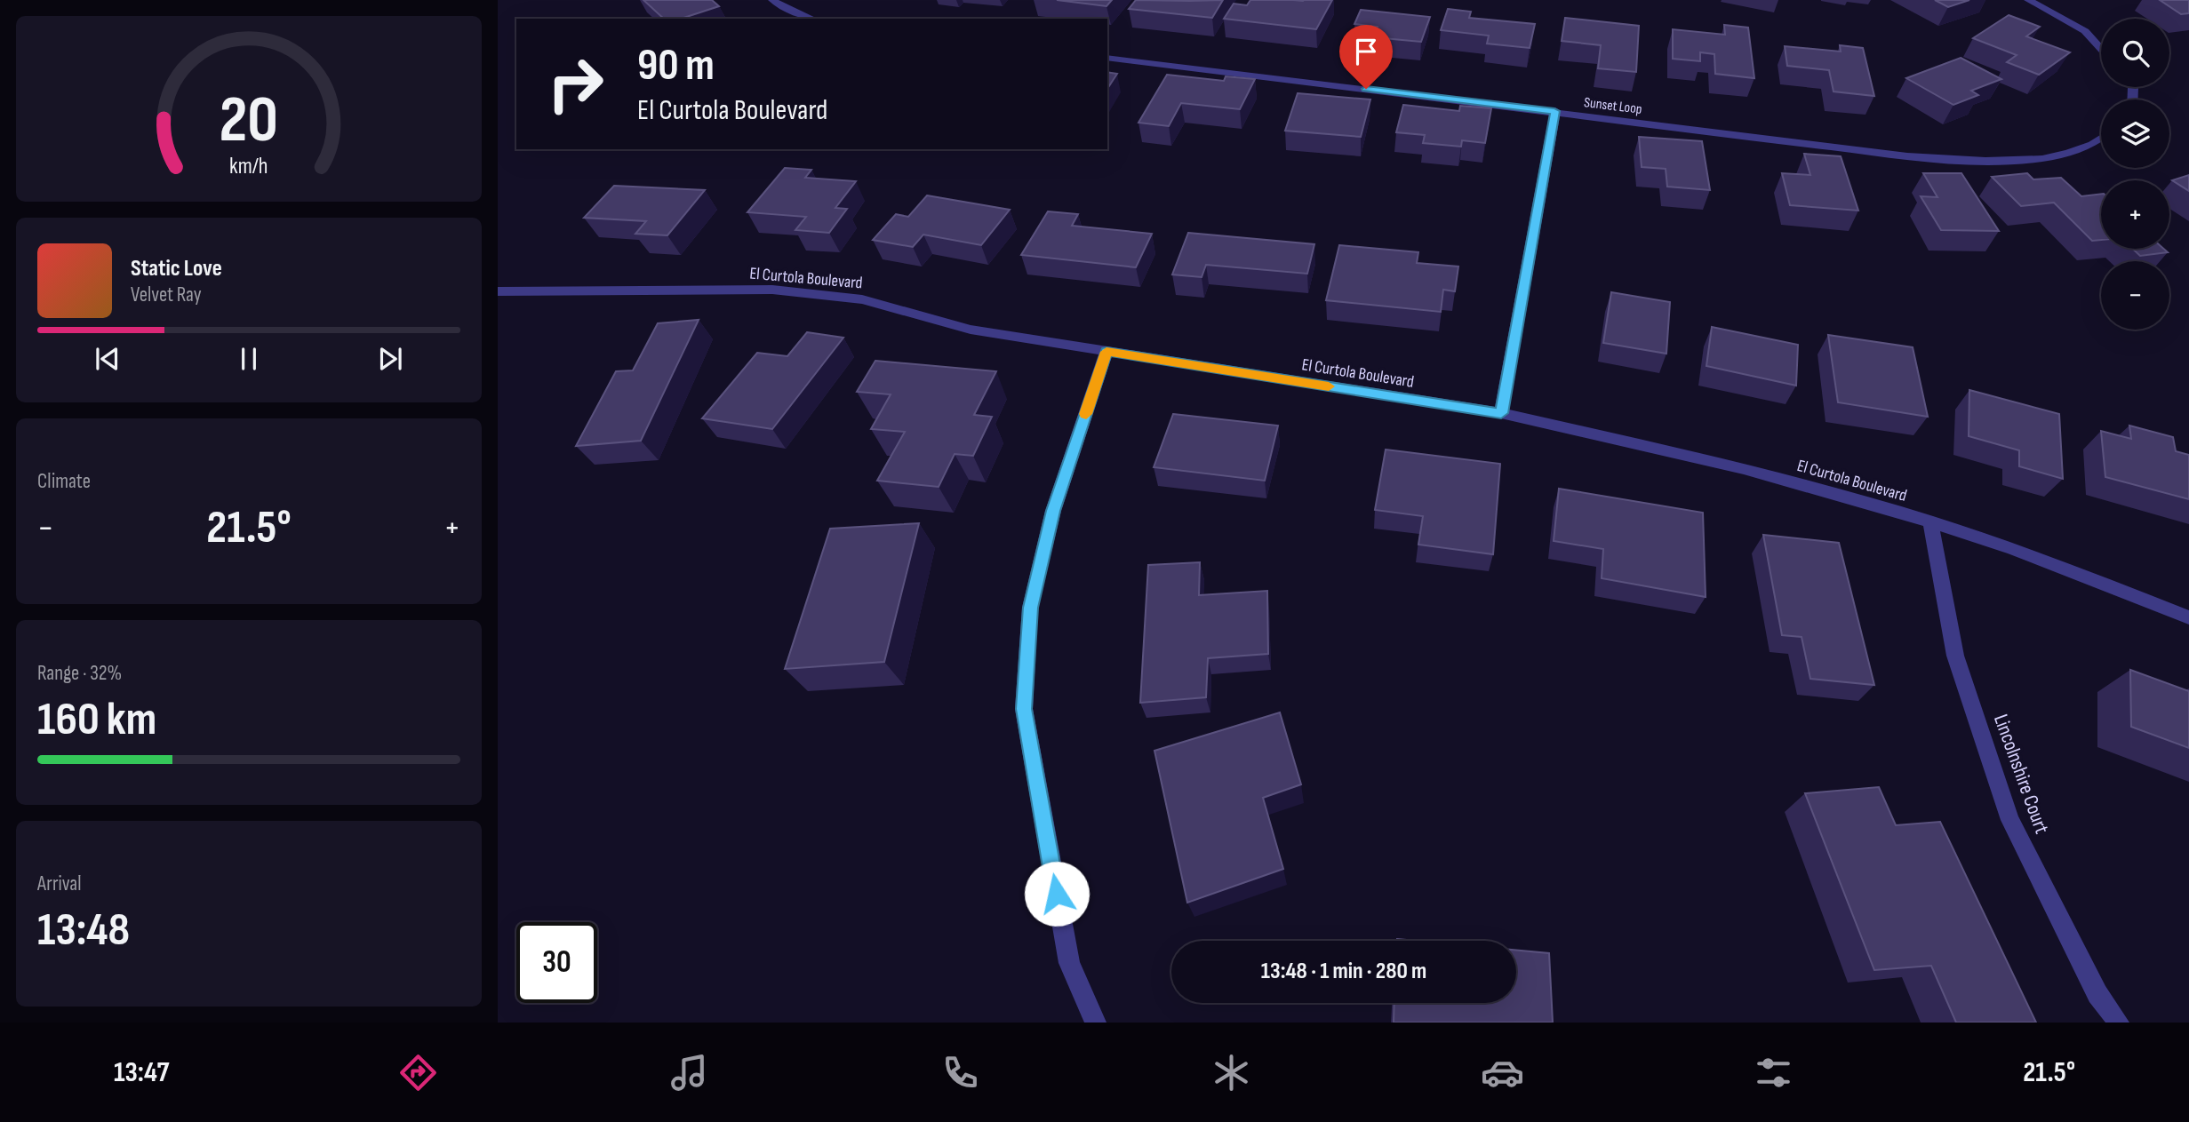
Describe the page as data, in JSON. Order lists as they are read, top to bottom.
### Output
{
  "streets": {
    "street": ["Sunset Loop", "El Curtola Boulevard", "Lincolnshire Court"]
  },
  "crossings": [
    ["El Curtola Boulevard", "Lincolnshire Court"]
  ],
  "page": {
    "map_buttons": ["+", "−"],
    "turn": ["90 m", "El Curtola Boulevard"],
    "song": ["Static Love", "Velvet Ray"],
    "tile": [
      "Climate",
      ["Range · 32%", "160 km"],
      ["Arrival", "13:48"]
    ],
    "heat": ["−", "21.5°", "+"],
    "limit": "30",
    "trip": "13:48 · 1 min · 280 m",
    "tabs": ["13:47", "21.5°"],
    "gauge": ["20", "km/h"]
  }
}
